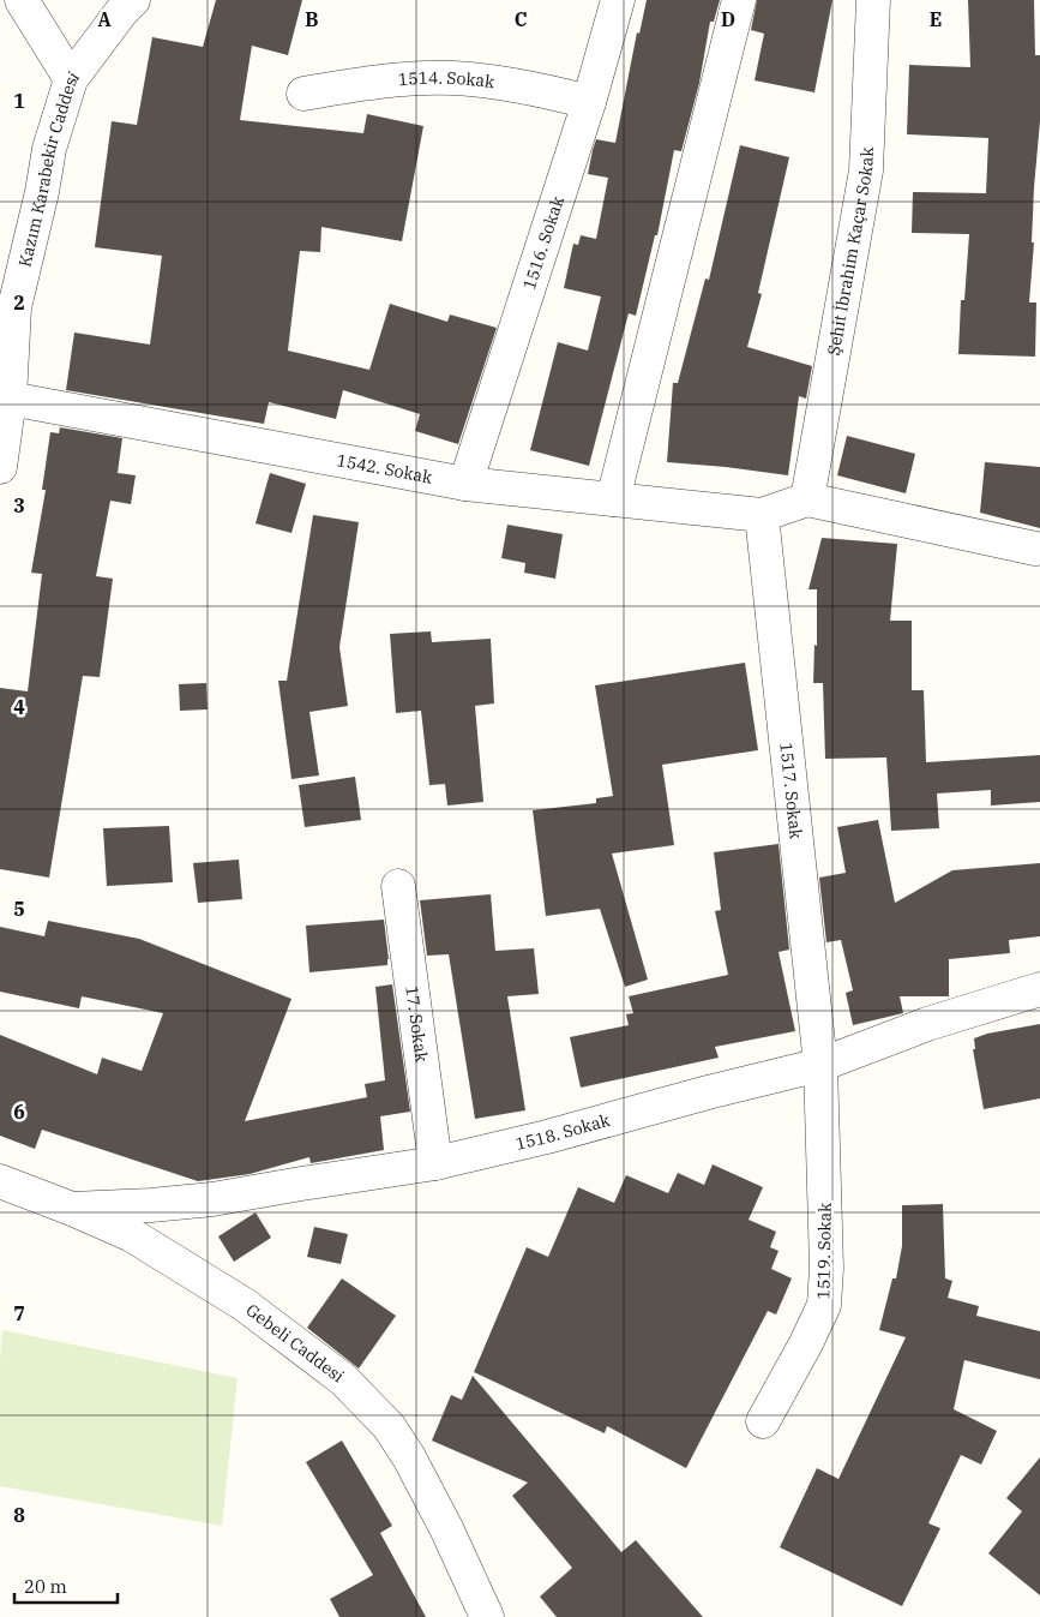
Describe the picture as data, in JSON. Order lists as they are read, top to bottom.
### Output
{
  "streets": {
    "street": [
      "1514. Sokak",
      "Kazım Karabekir Caddesi",
      "1516. Sokak",
      "Şehit İbrahim Kaçar Sokak",
      "1542. Sokak",
      "1517. Sokak",
      "17. Sokak",
      "1518. Sokak",
      "1519. Sokak",
      "Gebeli Caddesi"
    ]
  },
  "crossings": [
    ["1514. Sokak", "1516. Sokak"],
    ["Kazım Karabekir Caddesi", "1542. Sokak"],
    ["1516. Sokak", "1542. Sokak"],
    ["1542. Sokak", "1517. Sokak"],
    ["1517. Sokak", "1518. Sokak"],
    ["1517. Sokak", "1519. Sokak"],
    ["17. Sokak", "1518. Sokak"],
    ["1518. Sokak", "1519. Sokak"],
    ["1518. Sokak", "Gebeli Caddesi"]
  ],
  "scale_bar": "20 m",
  "grid": {
    "columns": [
      "A",
      "B",
      "C",
      "D",
      "E"
    ],
    "rows": [
      "1",
      "2",
      "3",
      "4",
      "5",
      "6",
      "7",
      "8"
    ]
  }
}
